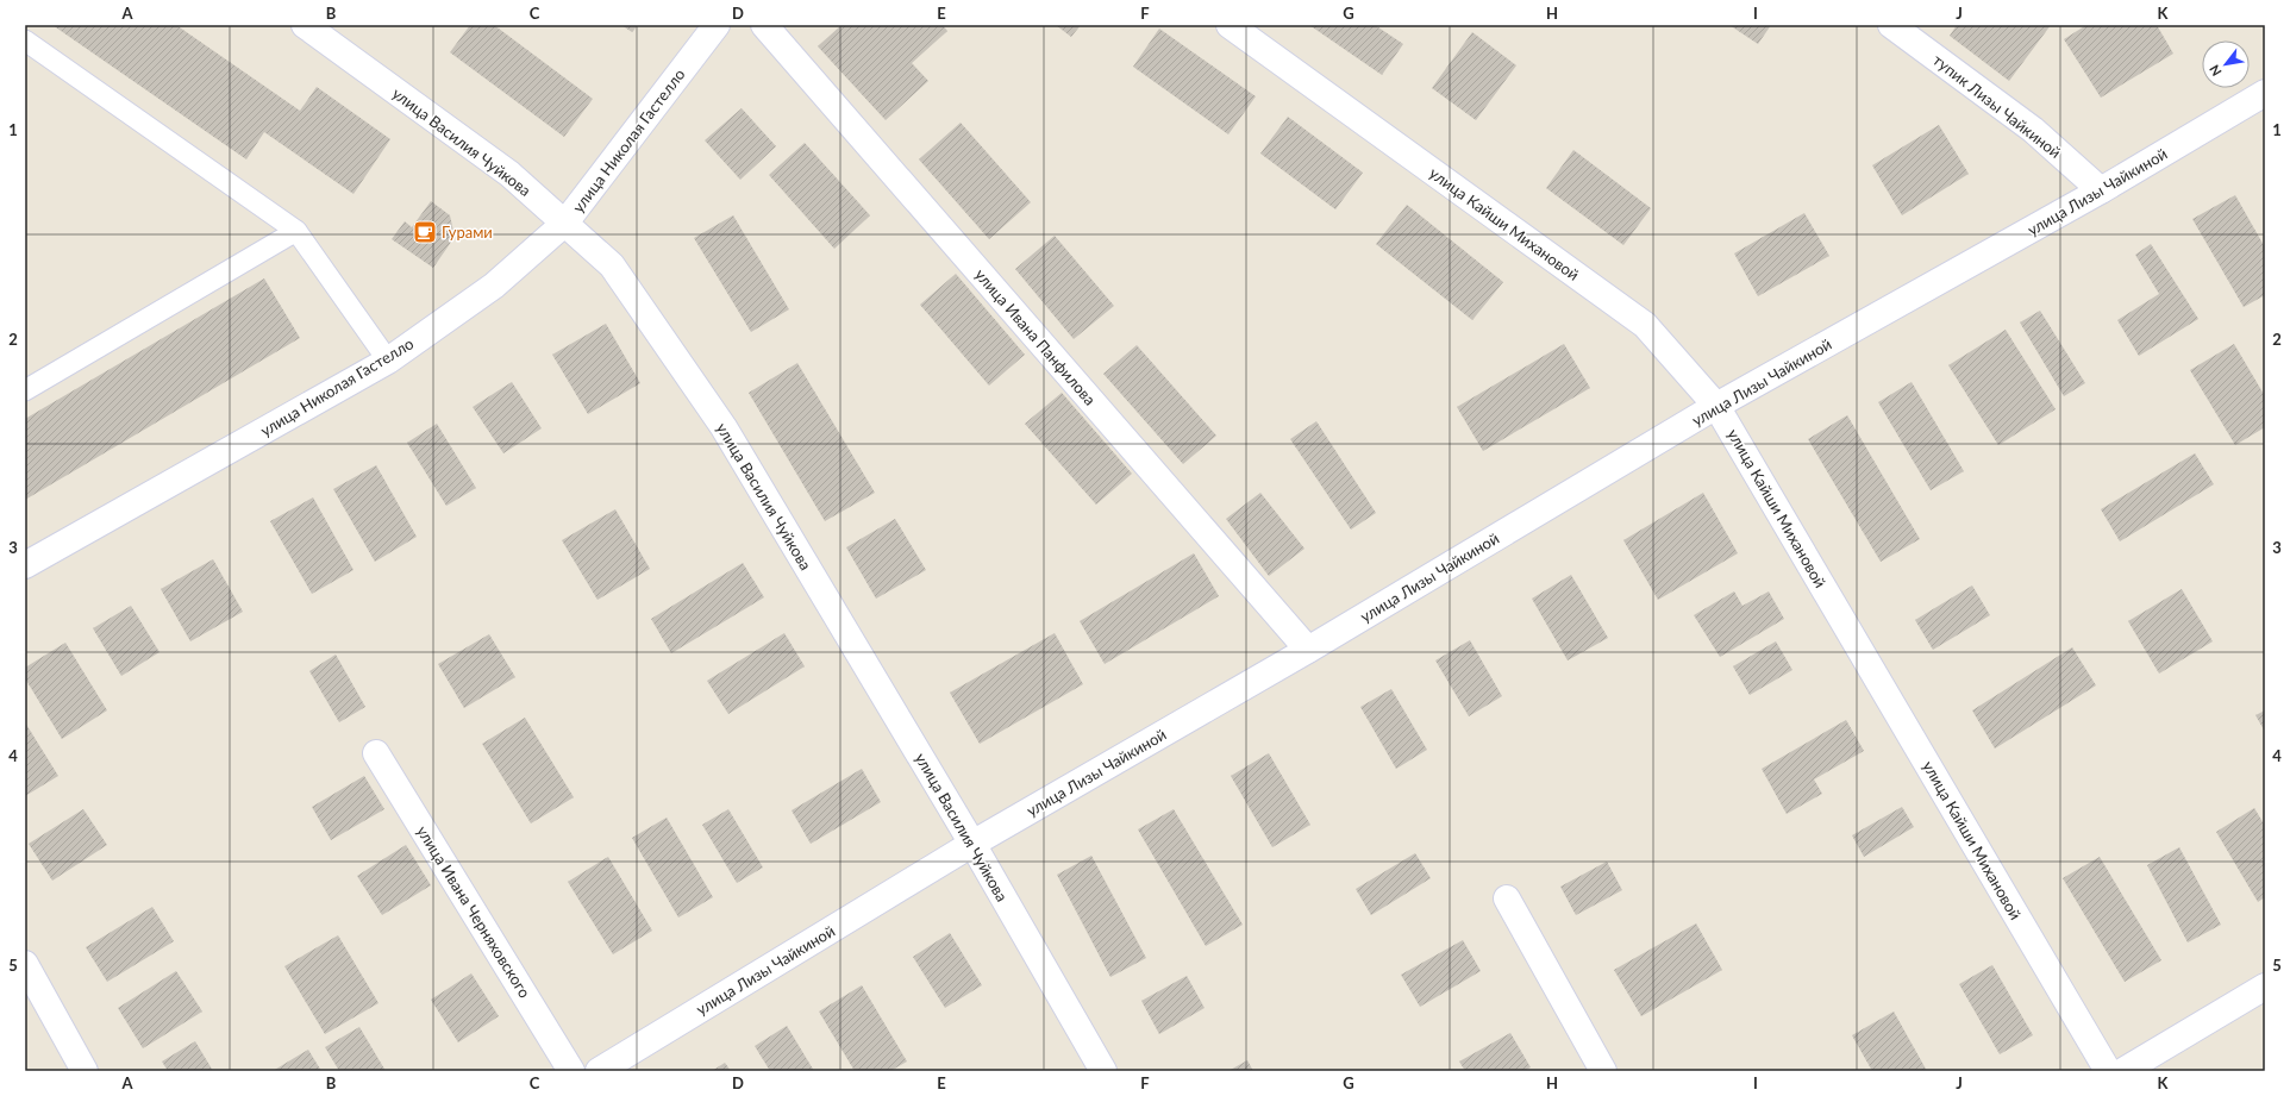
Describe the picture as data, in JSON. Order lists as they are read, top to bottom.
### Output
{
  "streets": {
    "street": [
      "тупик Лизы Чайкиной",
      "улица Николая Гастелло",
      "улица Василия Чуйкова",
      "улица Лизы Чайкиной",
      "улица Кайши Михановой",
      "улица Ивана Панфилова",
      "улица Ивана Черняховского"
    ]
  },
  "crossings": [
    ["тупик Лизы Чайкиной", "улица Лизы Чайкиной"],
    ["улица Николая Гастелло", "улица Василия Чуйкова"],
    ["улица Василия Чуйкова", "улица Лизы Чайкиной"],
    ["улица Лизы Чайкиной", "улица Кайши Михановой"],
    ["улица Лизы Чайкиной", "улица Ивана Панфилова"]
  ],
  "places": {
    "cafe": ["Гурами"]
  },
  "north": "bottom left",
  "grid": {
    "columns": [
      "A",
      "B",
      "C",
      "D",
      "E",
      "F",
      "G",
      "H",
      "I",
      "J",
      "K"
    ],
    "rows": [
      "1",
      "2",
      "3",
      "4",
      "5"
    ]
  }
}
